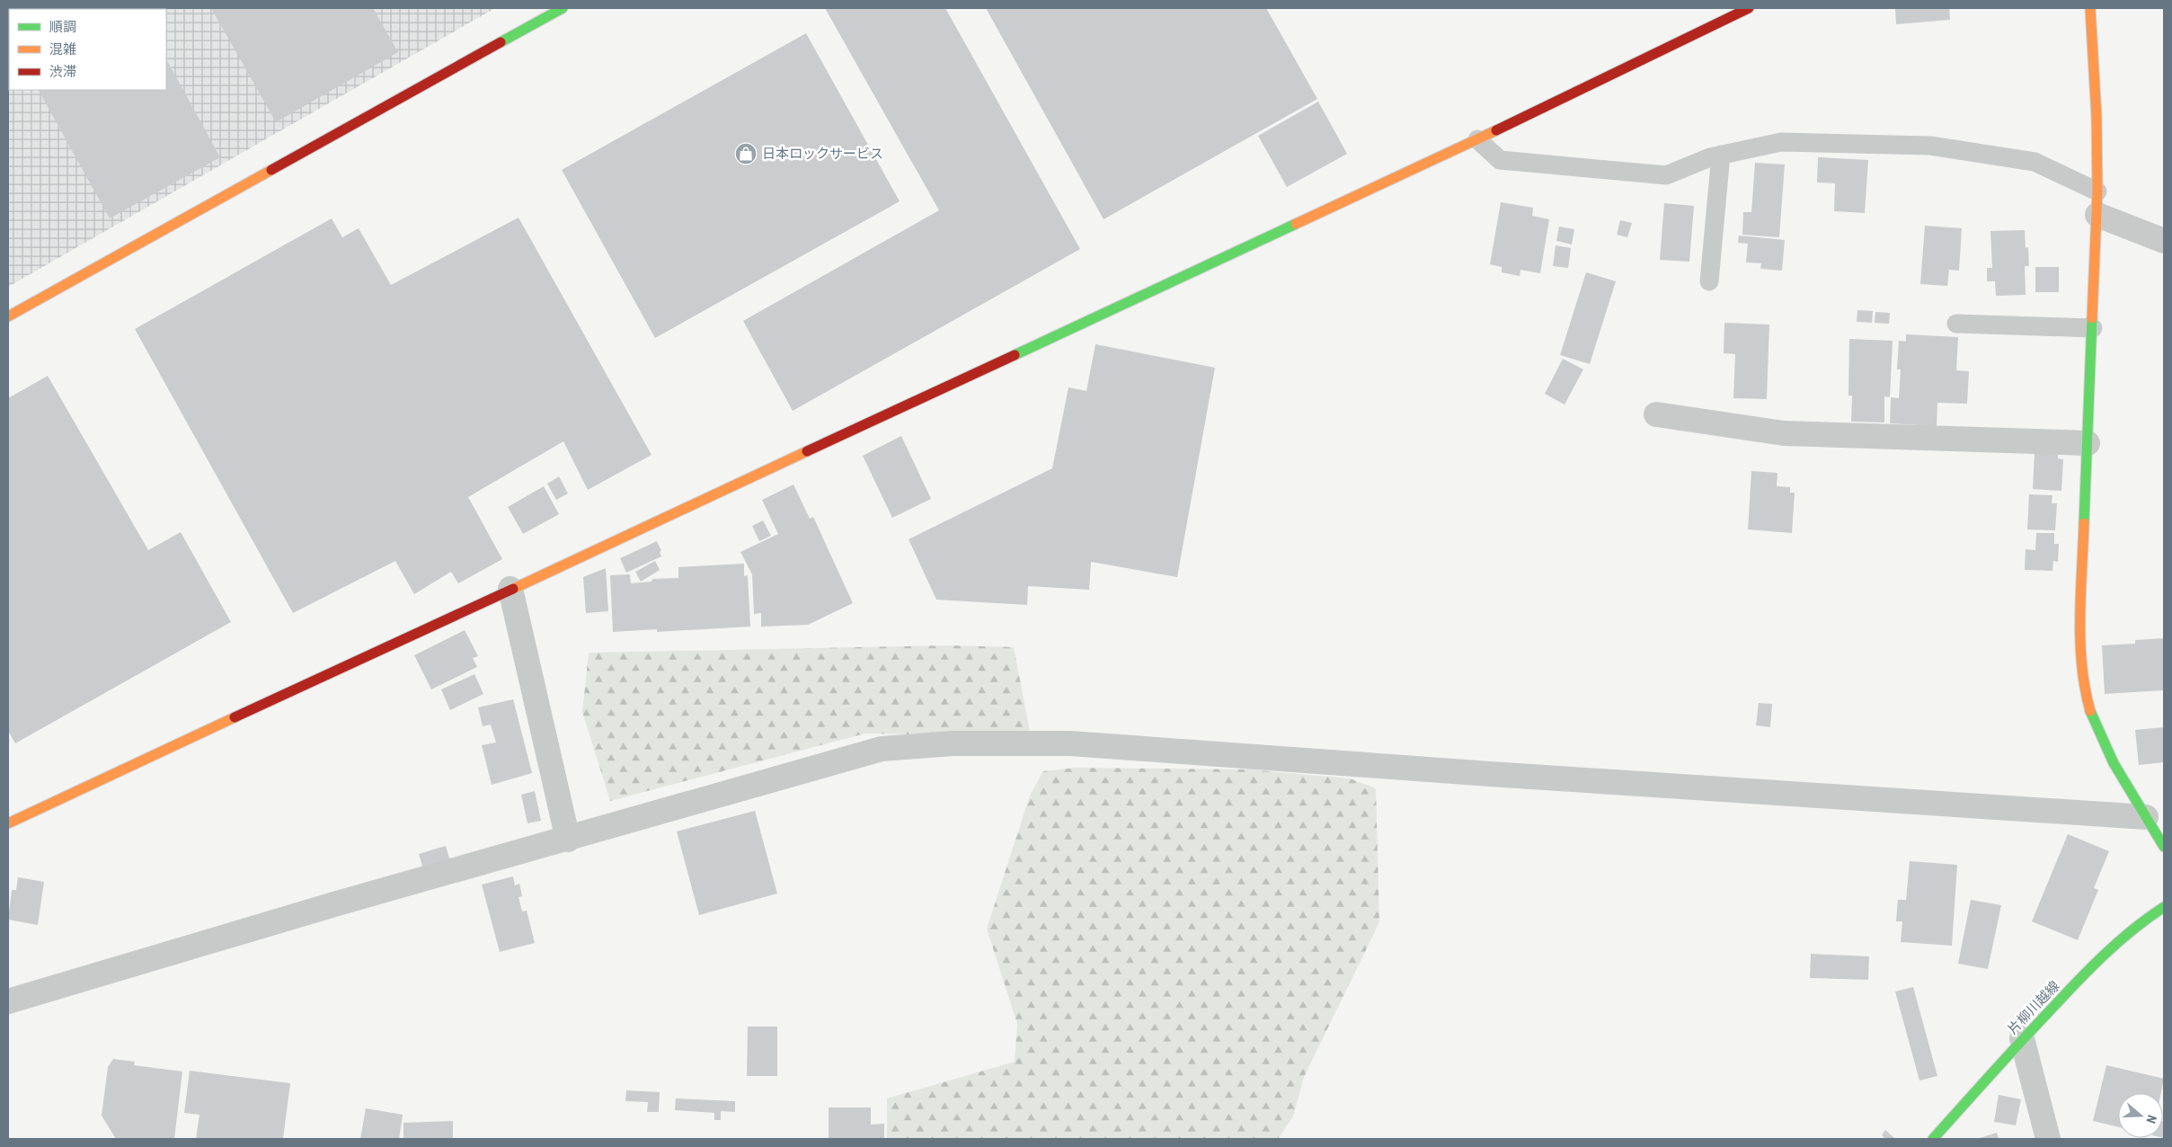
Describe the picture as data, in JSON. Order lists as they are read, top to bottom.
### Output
{
  "streets": {
    "street": ["片柳川越線"]
  },
  "places": {
    "shop": ["日本ロックサービス"]
  },
  "legend": ["順調", "混雑", "渋滞"],
  "north": "right"
}
